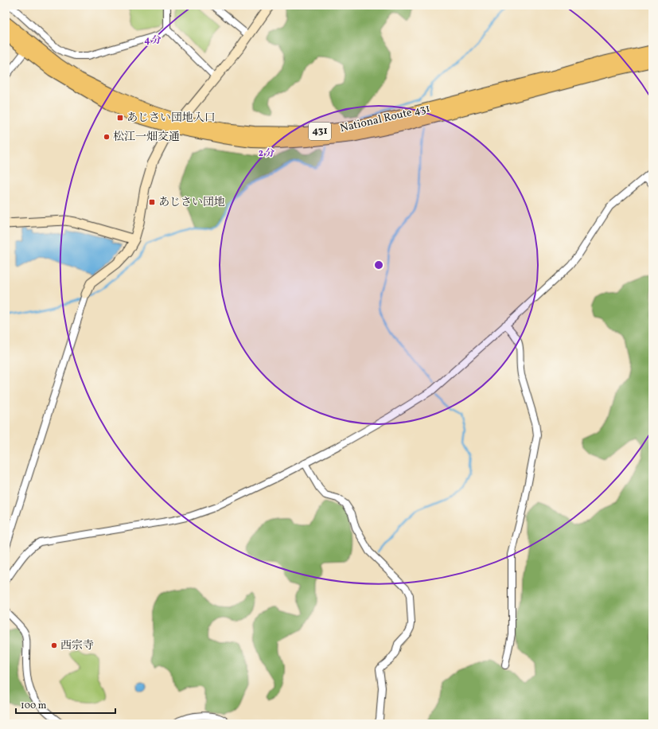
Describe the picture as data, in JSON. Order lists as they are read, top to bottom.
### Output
{
  "streets": {
    "highway": ["National Route 431", "431"]
  },
  "places": {
    "transit": ["あじさい団地入口", "あじさい団地"],
    "other": ["松江一畑交通", "西宗寺"]
  },
  "scale_bar": "100 m",
  "rings": ["4 分", "2 分"]
}
